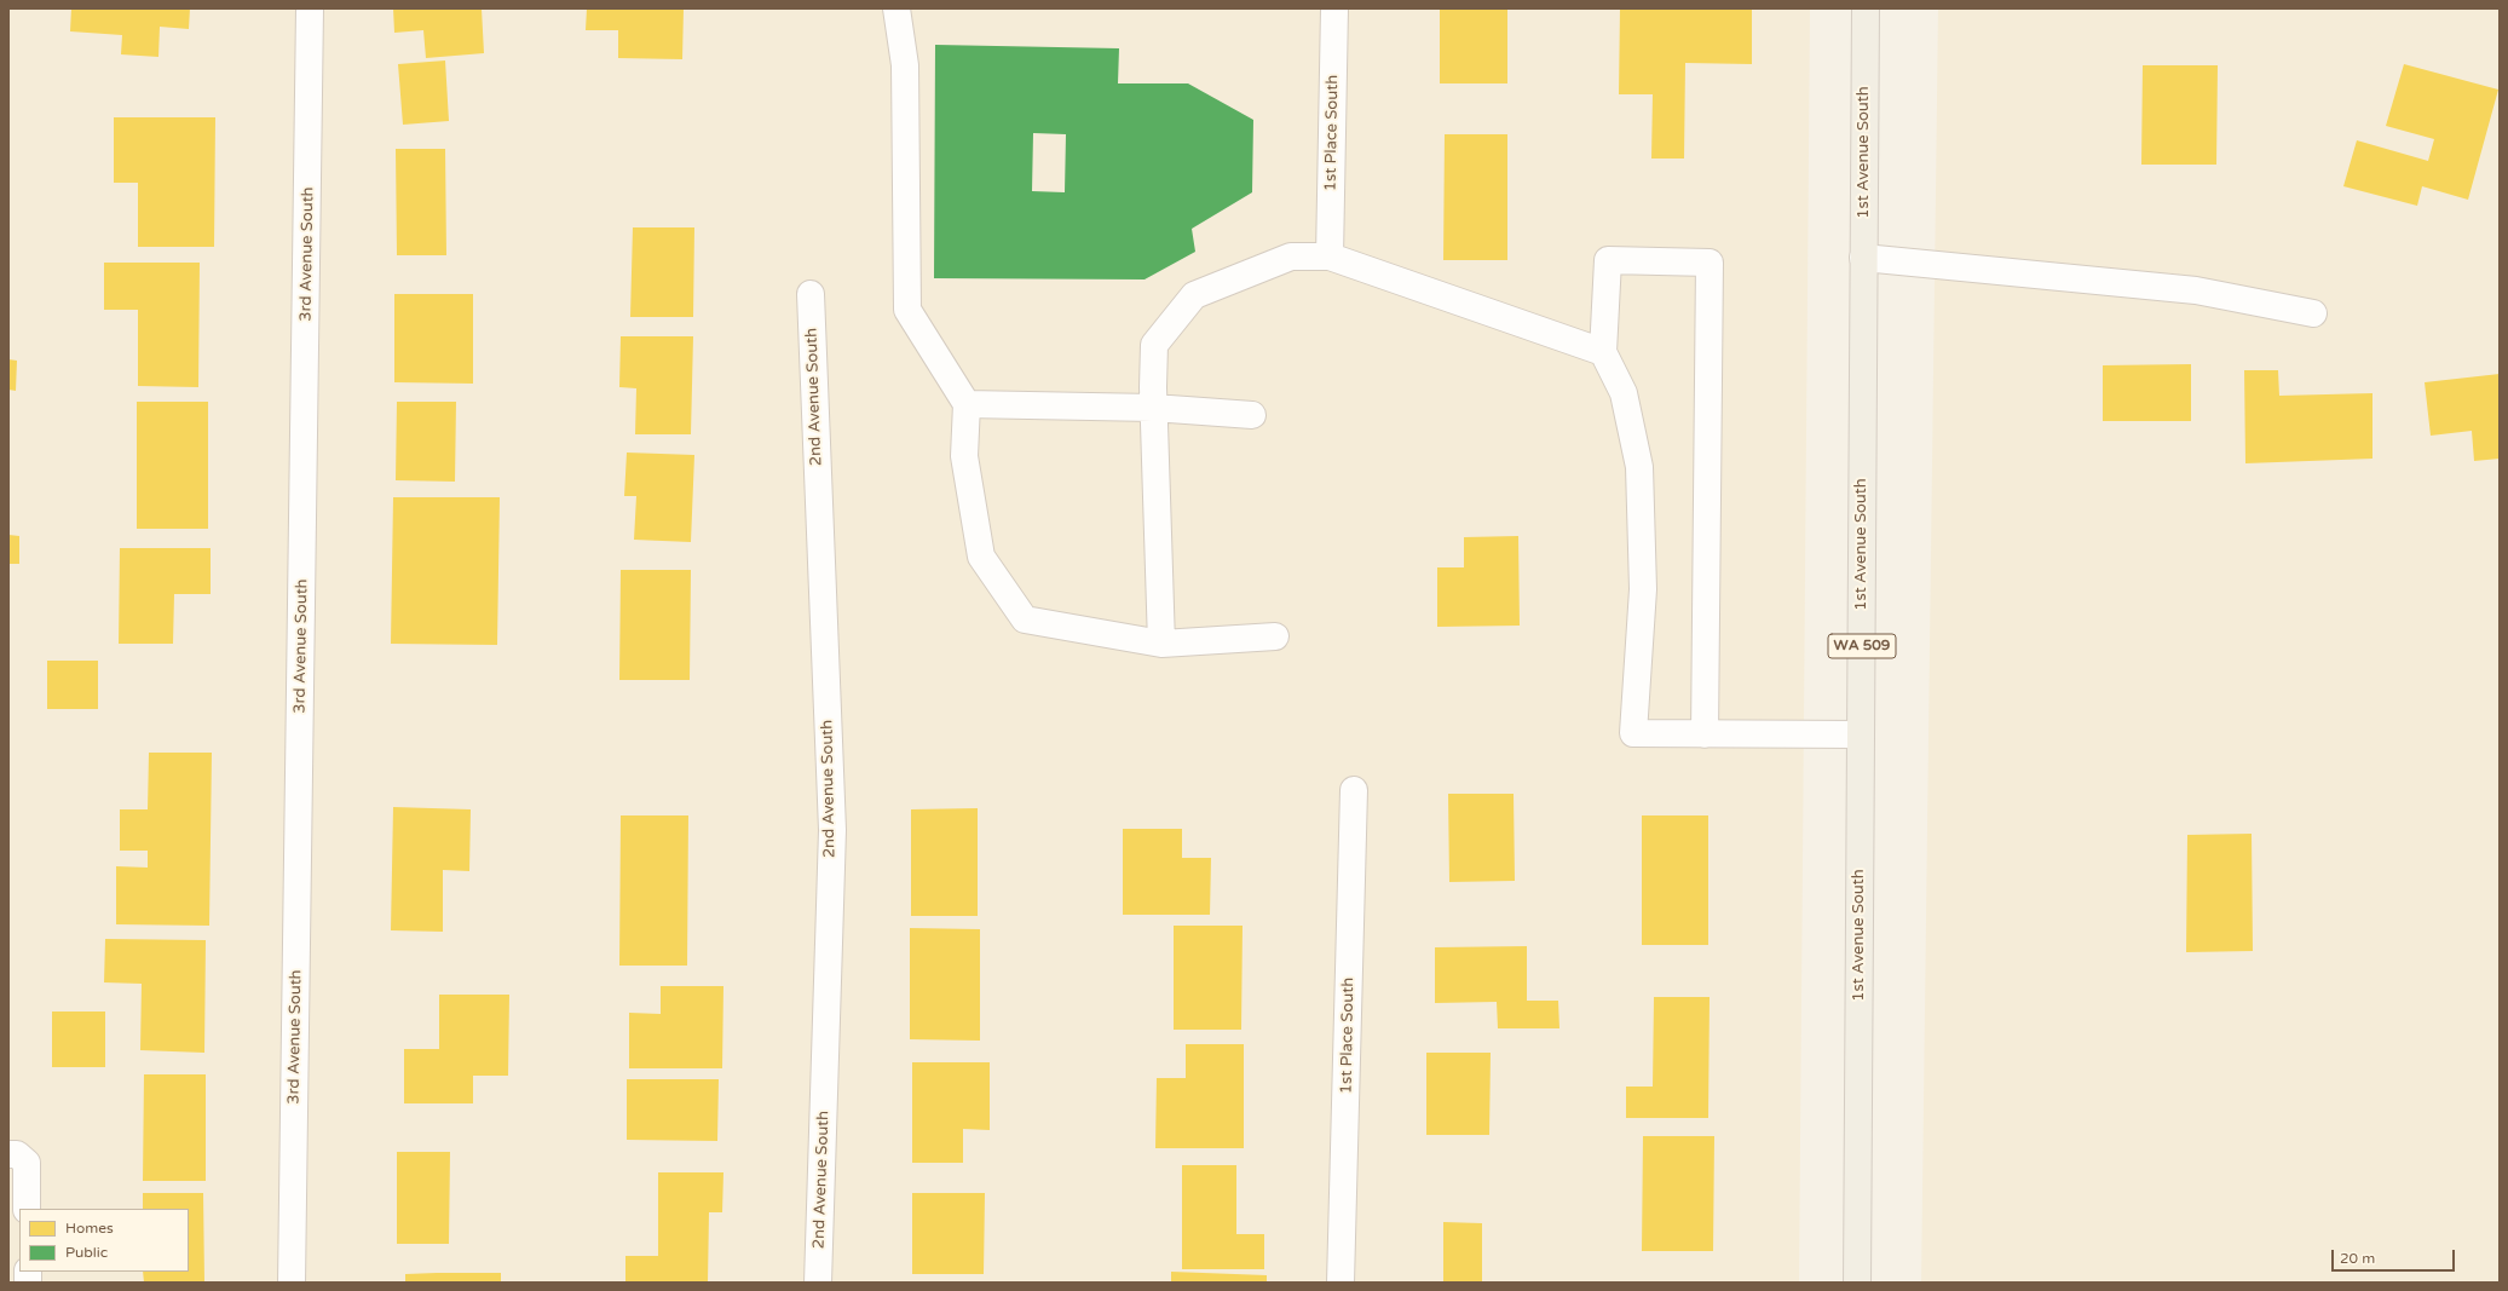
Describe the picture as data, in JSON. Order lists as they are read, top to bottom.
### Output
{
  "streets": {
    "main road": ["1st Avenue South", "WA 509"],
    "street": ["1st Place South", "3rd Avenue South", "2nd Avenue South"]
  },
  "legend": ["Homes", "Public"],
  "scale_bar": "20 m"
}
